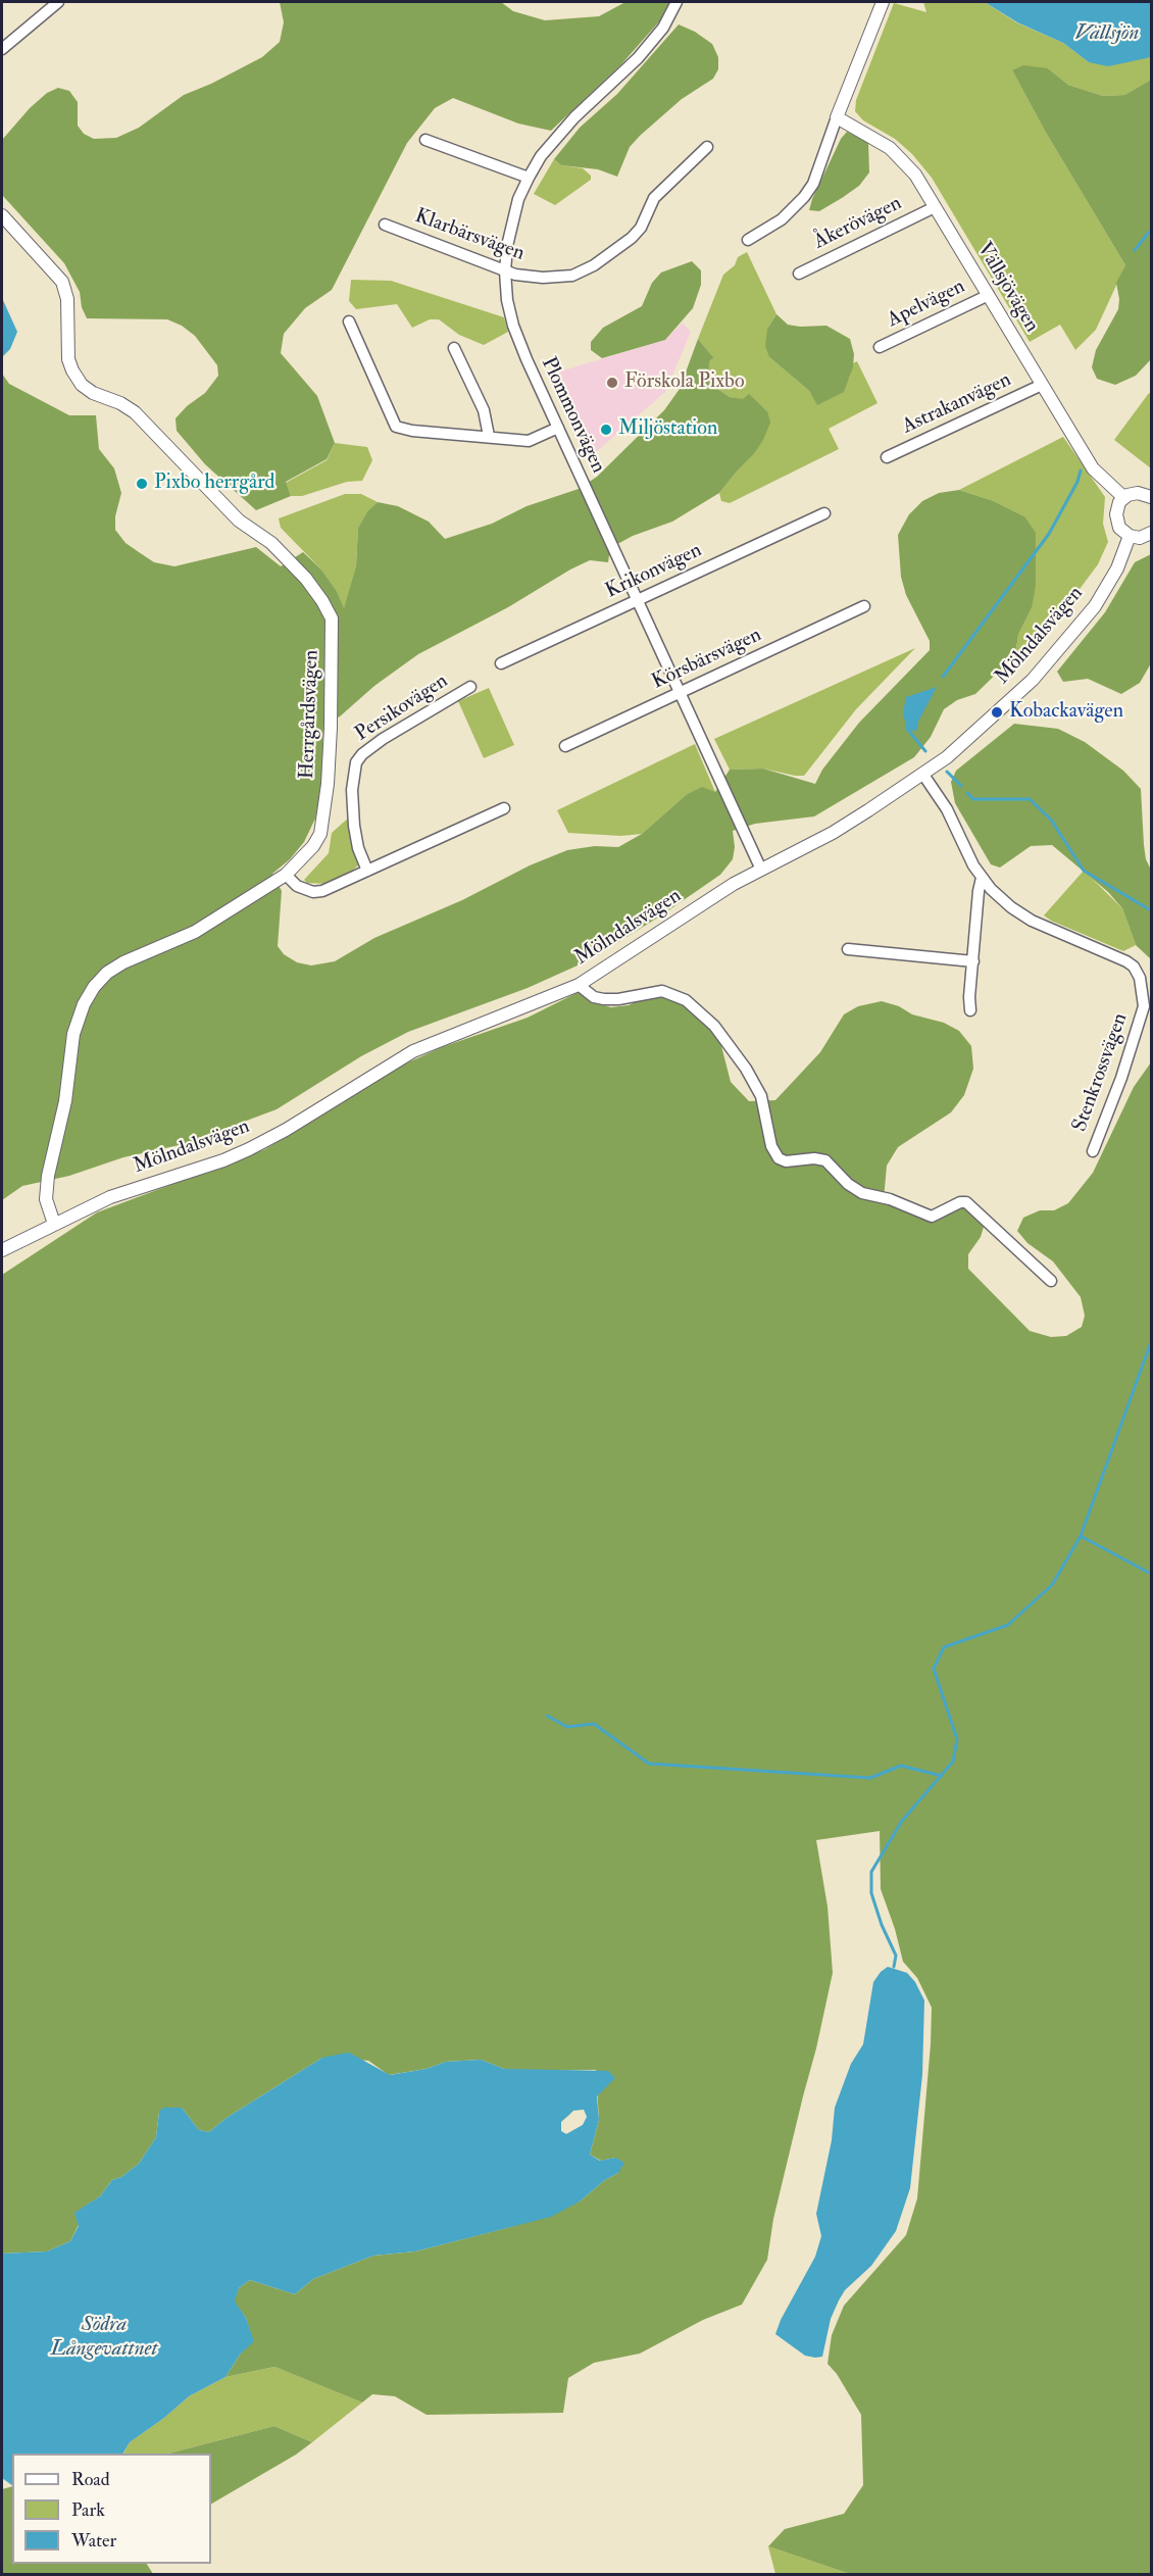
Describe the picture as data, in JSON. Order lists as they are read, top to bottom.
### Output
{
  "streets": {
    "street": [
      "Åkerövägen",
      "Klarbärsvägen",
      "Vällsjövägen",
      "Apelvägen",
      "Astrakanvägen",
      "Plommonvägen",
      "Krikonvägen",
      "Mölndalsvägen",
      "Körsbärsvägen",
      "Persikovägen",
      "Herrgårdsvägen",
      "Stenkrossvägen"
    ]
  },
  "crossings": [
    ["Åkerövägen", "Vällsjövägen"],
    ["Klarbärsvägen", "Plommonvägen"],
    ["Vällsjövägen", "Apelvägen"],
    ["Vällsjövägen", "Astrakanvägen"],
    ["Plommonvägen", "Krikonvägen"],
    ["Plommonvägen", "Mölndalsvägen"],
    ["Plommonvägen", "Körsbärsvägen"],
    ["Mölndalsvägen", "Herrgårdsvägen"],
    ["Mölndalsvägen", "Stenkrossvägen"]
  ],
  "water": ["Vällsjön", "Södra Långevattnet"],
  "places": [
    "Förskola Pixbo",
    "Miljöstation",
    "Pixbo herrgård",
    "Kobackavägen"
  ],
  "legend": ["Road", "Park", "Water"]
}
